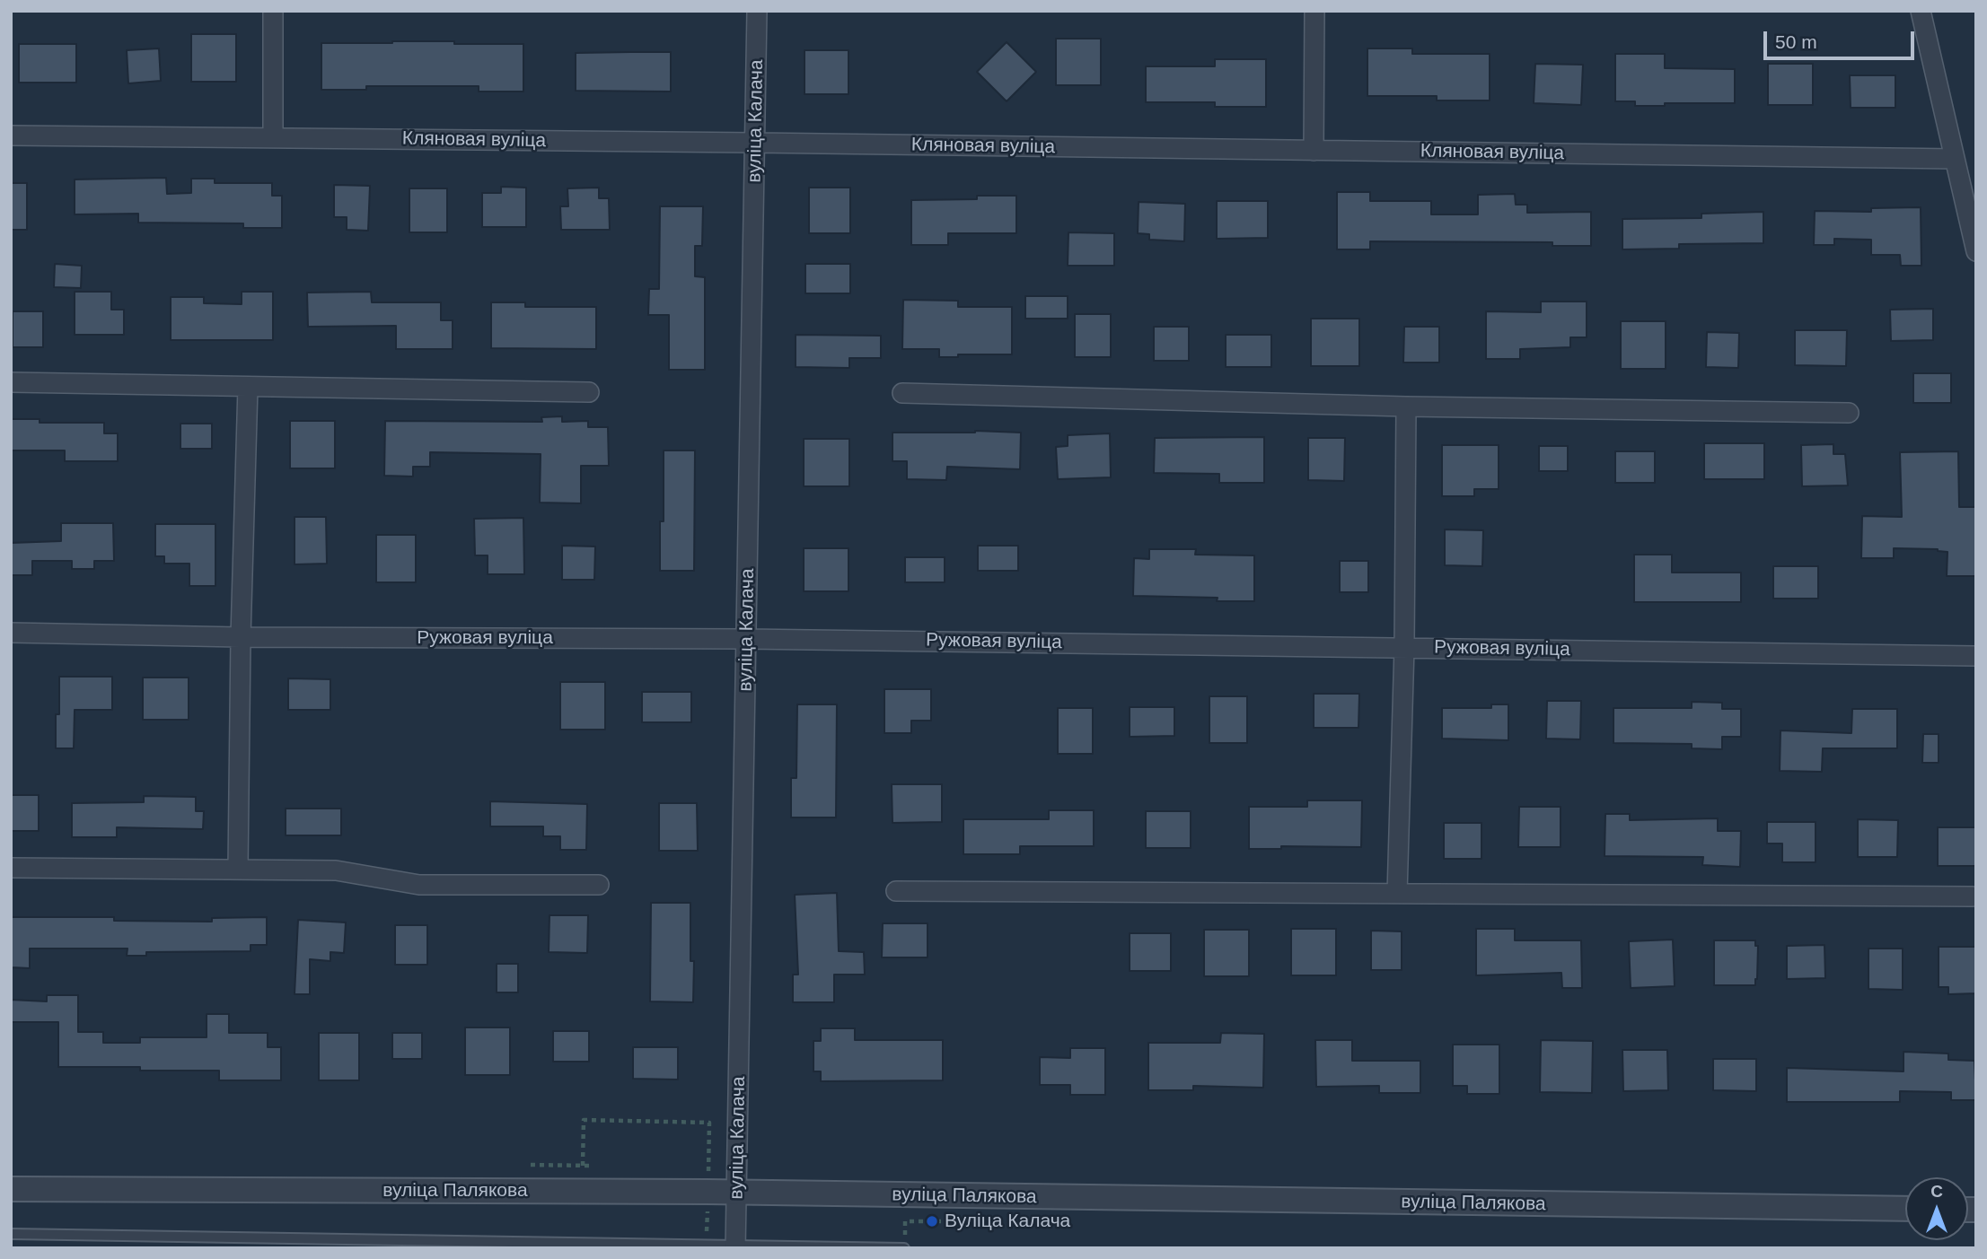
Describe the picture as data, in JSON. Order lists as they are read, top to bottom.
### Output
{
  "streets": {
    "street": [
      "вуліца Калача",
      "Кляновая вуліца",
      "Ружовая вуліца",
      "вуліца Палякова"
    ]
  },
  "crossings": [
    ["вуліца Калача", "Кляновая вуліца"],
    ["вуліца Калача", "Ружовая вуліца"],
    ["вуліца Калача", "вуліца Палякова"]
  ],
  "places": ["Вуліца Калача"],
  "scale_bar": "50 m",
  "north": "top"
}
